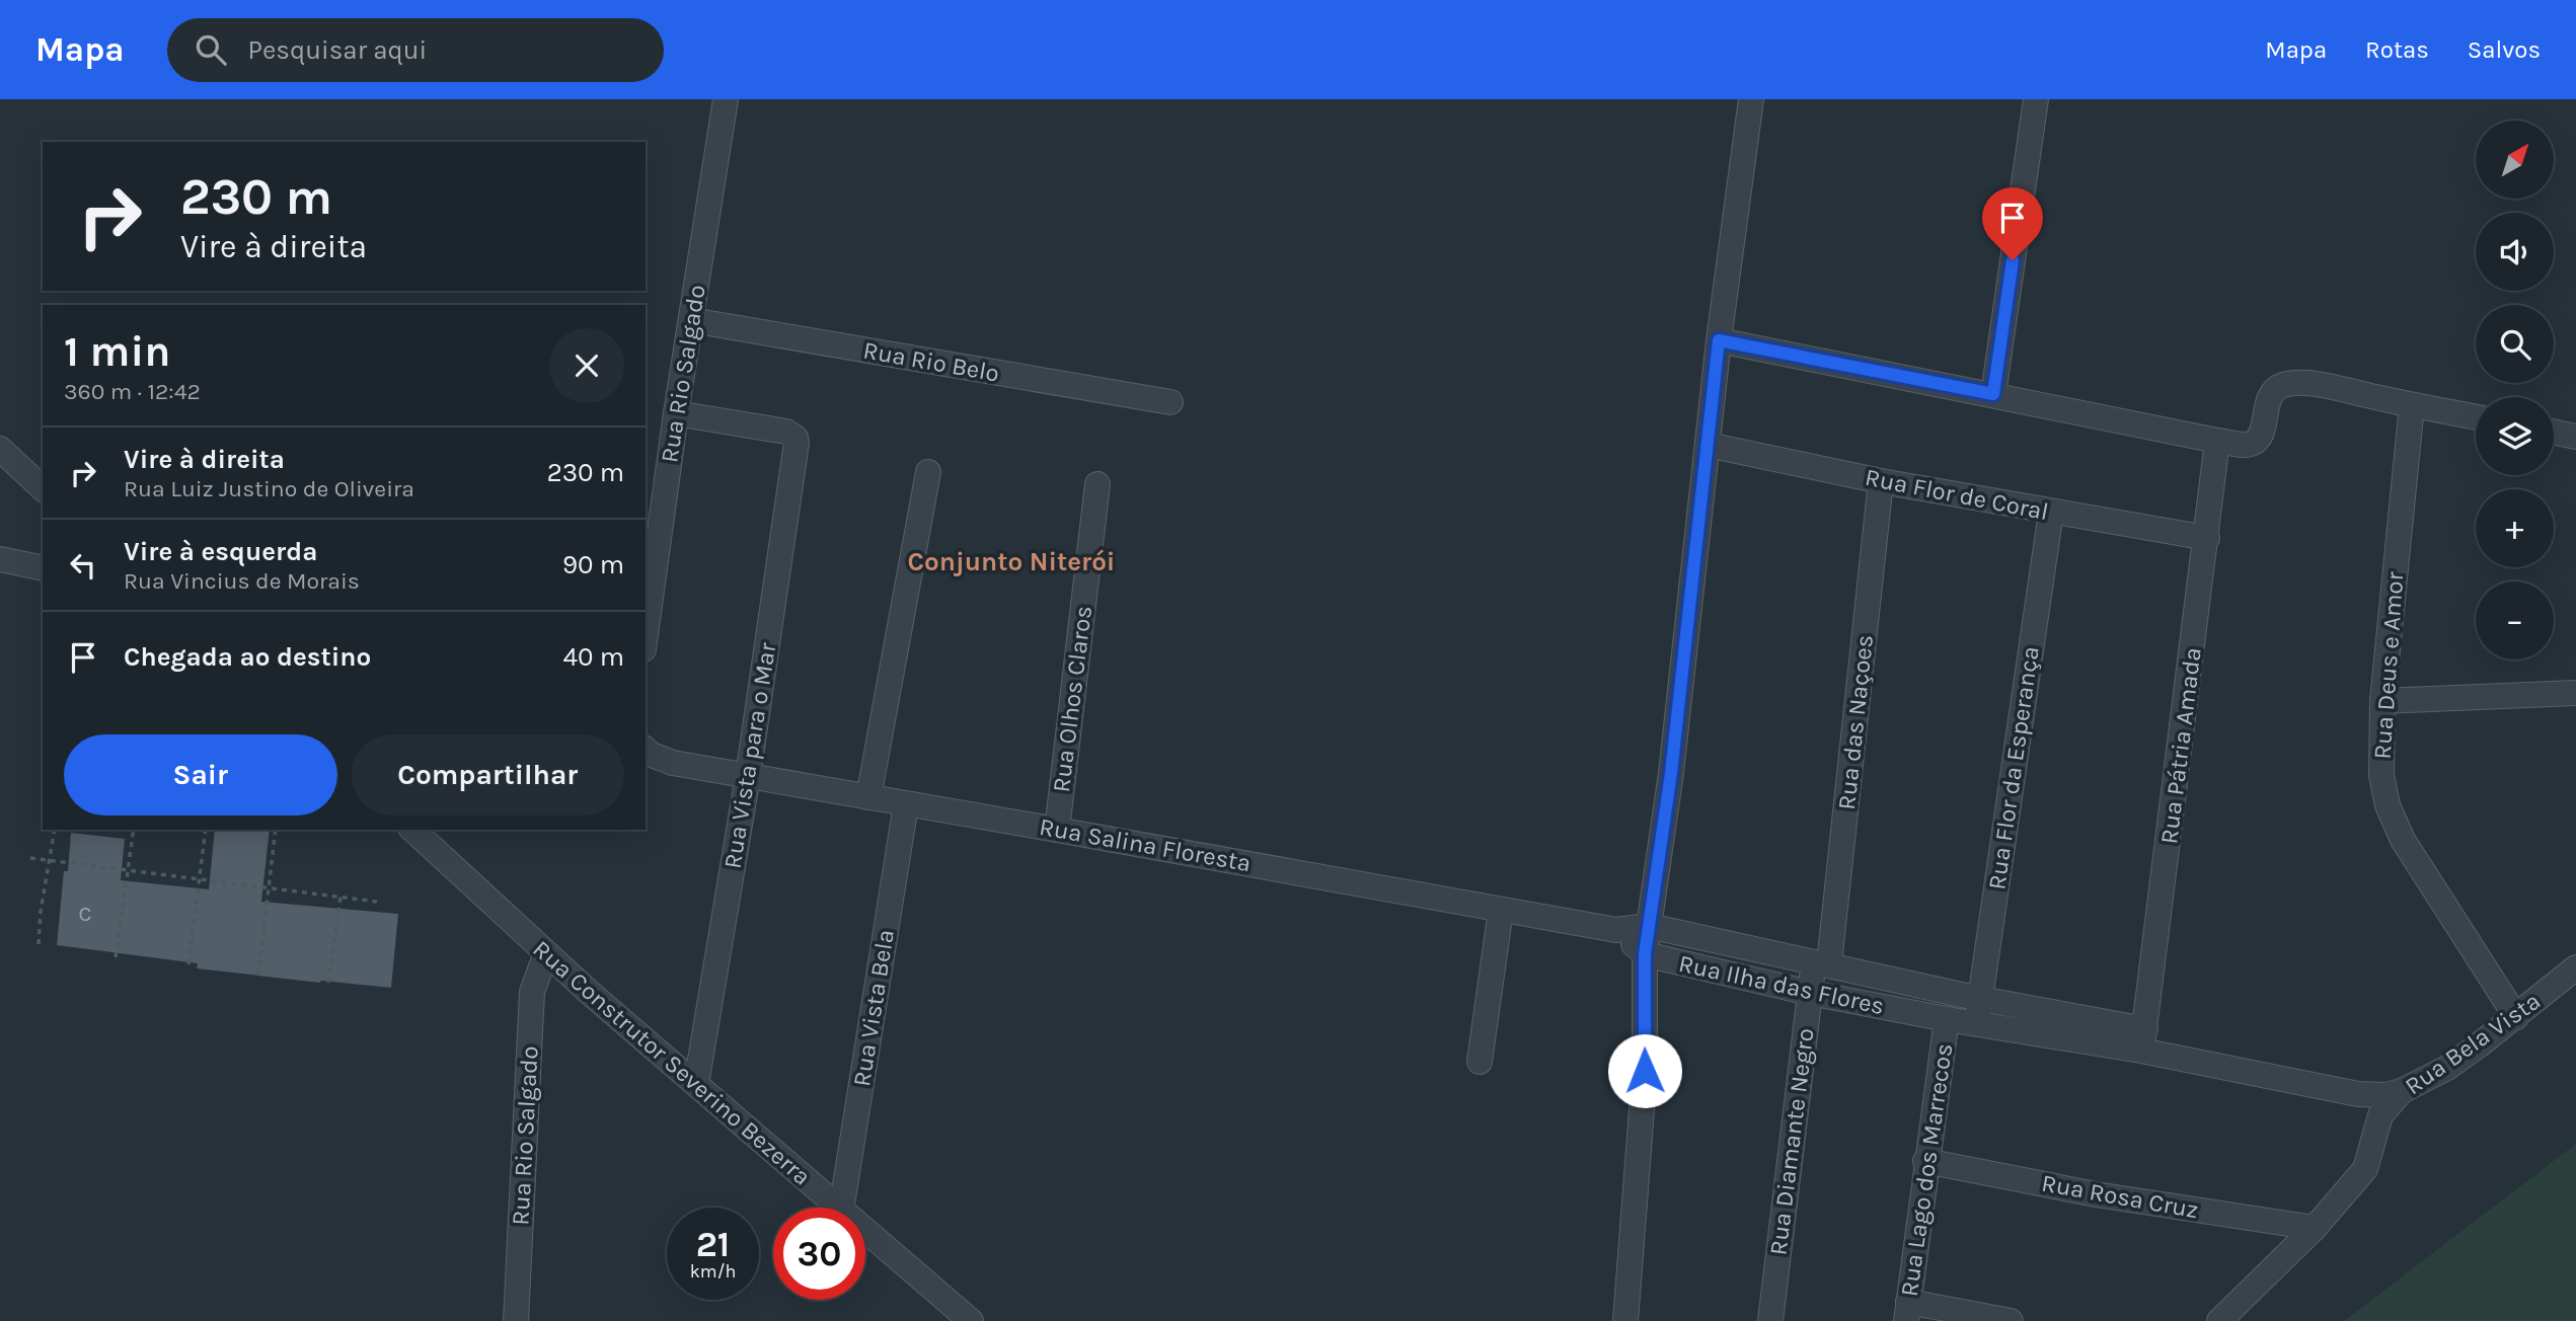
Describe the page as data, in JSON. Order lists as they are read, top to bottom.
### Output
{
  "streets": {
    "street": [
      "Rua Rio Belo",
      "Rua Rio Salgado",
      "Rua Flor de Coral",
      "Rua Deus e Amor",
      "Rua Olhos Claros",
      "Rua das Naçoes",
      "Rua Pátria Amada",
      "Rua Vista para o Mar",
      "Rua Flor da Esperança",
      "Rua Salina Floresta",
      "Rua Ilha das Flores",
      "Rua Vista Bela",
      "Rua Bela Vista",
      "Rua Construtor Severino Bezerra",
      "Rua Diamante Negro",
      "Rua Lago dos Marrecos",
      "Rua Rosa Cruz"
    ]
  },
  "crossings": [
    ["Rua Rio Belo", "Rua Rio Salgado"],
    ["Rua Rio Salgado", "Rua Vista para o Mar"],
    ["Rua Rio Salgado", "Rua Construtor Severino Bezerra"],
    ["Rua Flor de Coral", "Rua das Naçoes"],
    ["Rua Flor de Coral", "Rua Pátria Amada"],
    ["Rua Flor de Coral", "Rua Flor da Esperança"],
    ["Rua Deus e Amor", "Rua Bela Vista"],
    ["Rua Olhos Claros", "Rua Salina Floresta"],
    ["Rua das Naçoes", "Rua Ilha das Flores"],
    ["Rua das Naçoes", "Rua Diamante Negro"],
    ["Rua Pátria Amada", "Rua Ilha das Flores"],
    ["Rua Vista para o Mar", "Rua Salina Floresta"],
    ["Rua Vista para o Mar", "Rua Construtor Severino Bezerra"],
    ["Rua Flor da Esperança", "Rua Ilha das Flores"],
    ["Rua Salina Floresta", "Rua Ilha das Flores"],
    ["Rua Salina Floresta", "Rua Vista Bela"],
    ["Rua Ilha das Flores", "Rua Bela Vista"],
    ["Rua Ilha das Flores", "Rua Diamante Negro"],
    ["Rua Ilha das Flores", "Rua Lago dos Marrecos"],
    ["Rua Bela Vista", "Rua Rosa Cruz"],
    ["Rua Lago dos Marrecos", "Rua Rosa Cruz"]
  ],
  "districts": ["Conjunto Niterói"],
  "house_numbers": ["C"],
  "north": "top right",
  "page": {
    "header": "Mapa",
    "search": "Pesquisar aqui",
    "nav": ["Mapa", "Rotas", "Salvos"],
    "map_buttons": ["+", "−"],
    "turn": ["230 m", "Vire à direita"],
    "heading": ["1 min", "360 m · 12:42"],
    "list": [
      {
        "name": "Vire à direita",
        "note": "Rua Luiz Justino de Oliveira",
        "value": "230 m"
      },
      {
        "name": "Vire à esquerda",
        "note": "Rua Vincius de Morais",
        "value": "90 m"
      },
      {
        "name": "Chegada ao destino",
        "value": "40 m"
      }
    ],
    "buttons": ["Sair", "Compartilhar"],
    "speed": "21 km/h",
    "limit": "30"
  }
}
